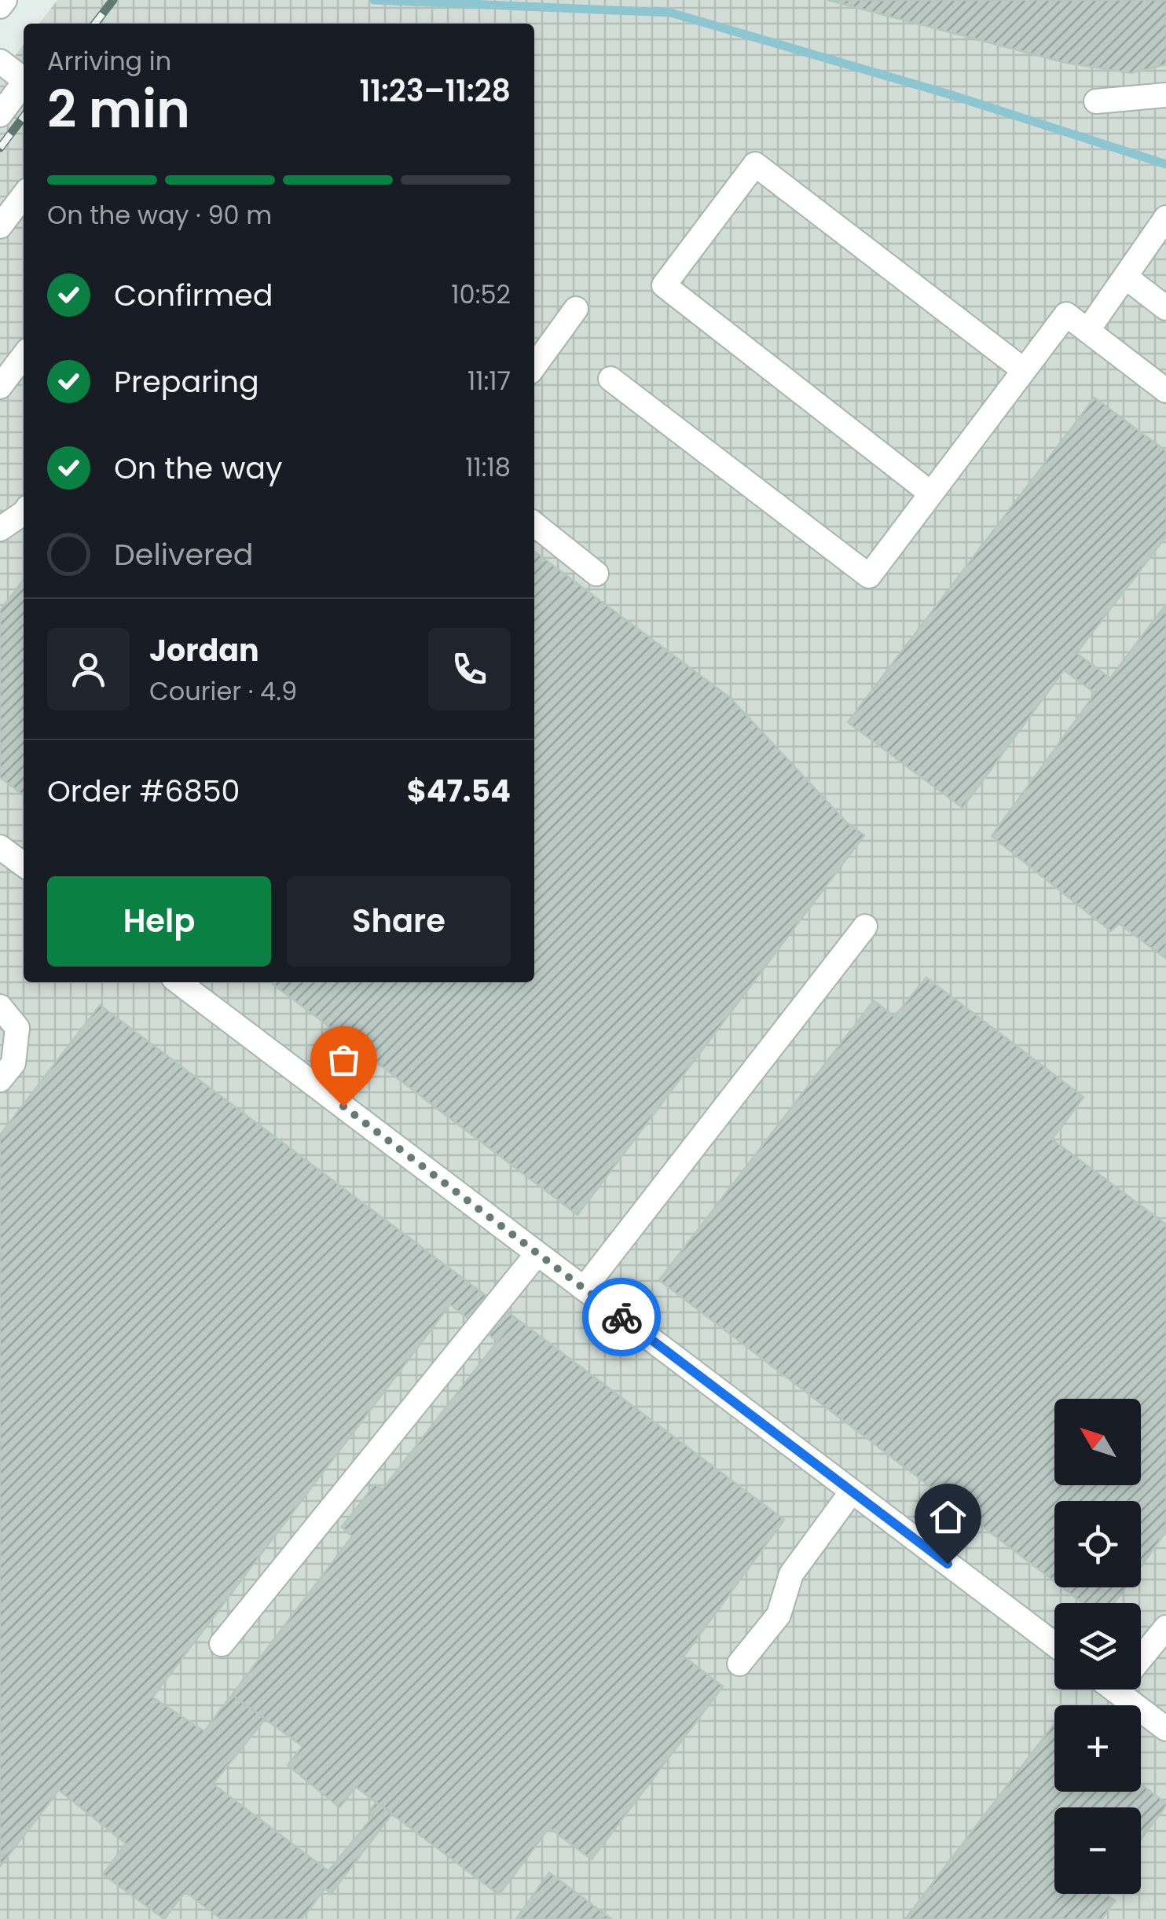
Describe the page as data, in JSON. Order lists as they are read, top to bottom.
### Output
{
  "north": "top left",
  "page": {
    "heading": ["2 min", "Arriving in", "11:23–11:28"],
    "panel": [
      "Jordan",
      "Courier · 4.9",
      "Order #6850",
      "$47.54"
    ],
    "bar": "On the way · 90 m",
    "list": [
      ["Confirmed", "10:52"],
      ["Preparing", "11:17"],
      ["On the way", "11:18"],
      "Delivered"
    ],
    "buttons": ["Help", "Share"],
    "map_buttons": ["+", "−"]
  }
}
